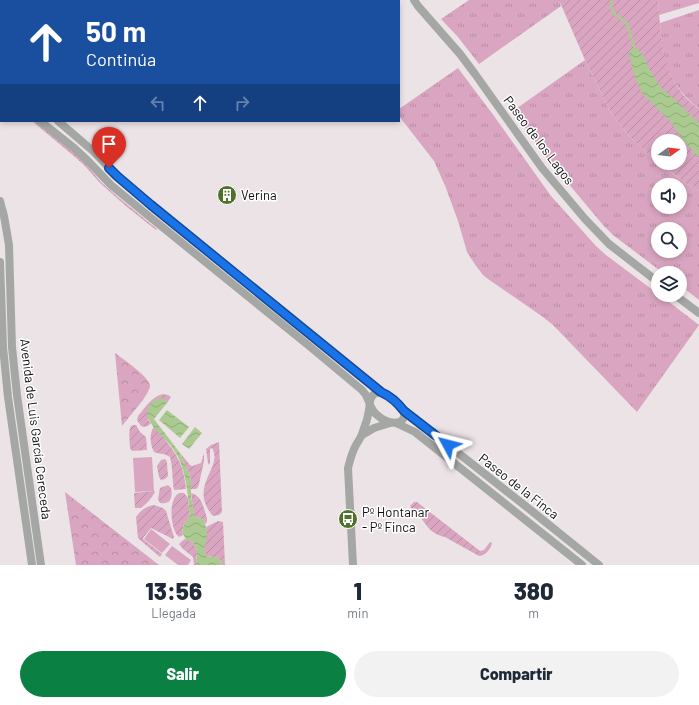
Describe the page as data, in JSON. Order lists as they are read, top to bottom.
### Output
{
  "streets": {
    "street": ["Paseo de los Lagos", "Avenida de Luis García Cereceda", "Paseo de la Finca"]
  },
  "places": {
    "building": ["Verina"],
    "bus stop": ["Pº Hontanar - Pº Finca"]
  },
  "north": "right",
  "page": {
    "turn": ["50 m", "Continúa"],
    "eta": [
      "13:56",
      "Llegada",
      "1",
      "min",
      "380",
      "m"
    ],
    "buttons": ["Salir", "Compartir"]
  }
}
